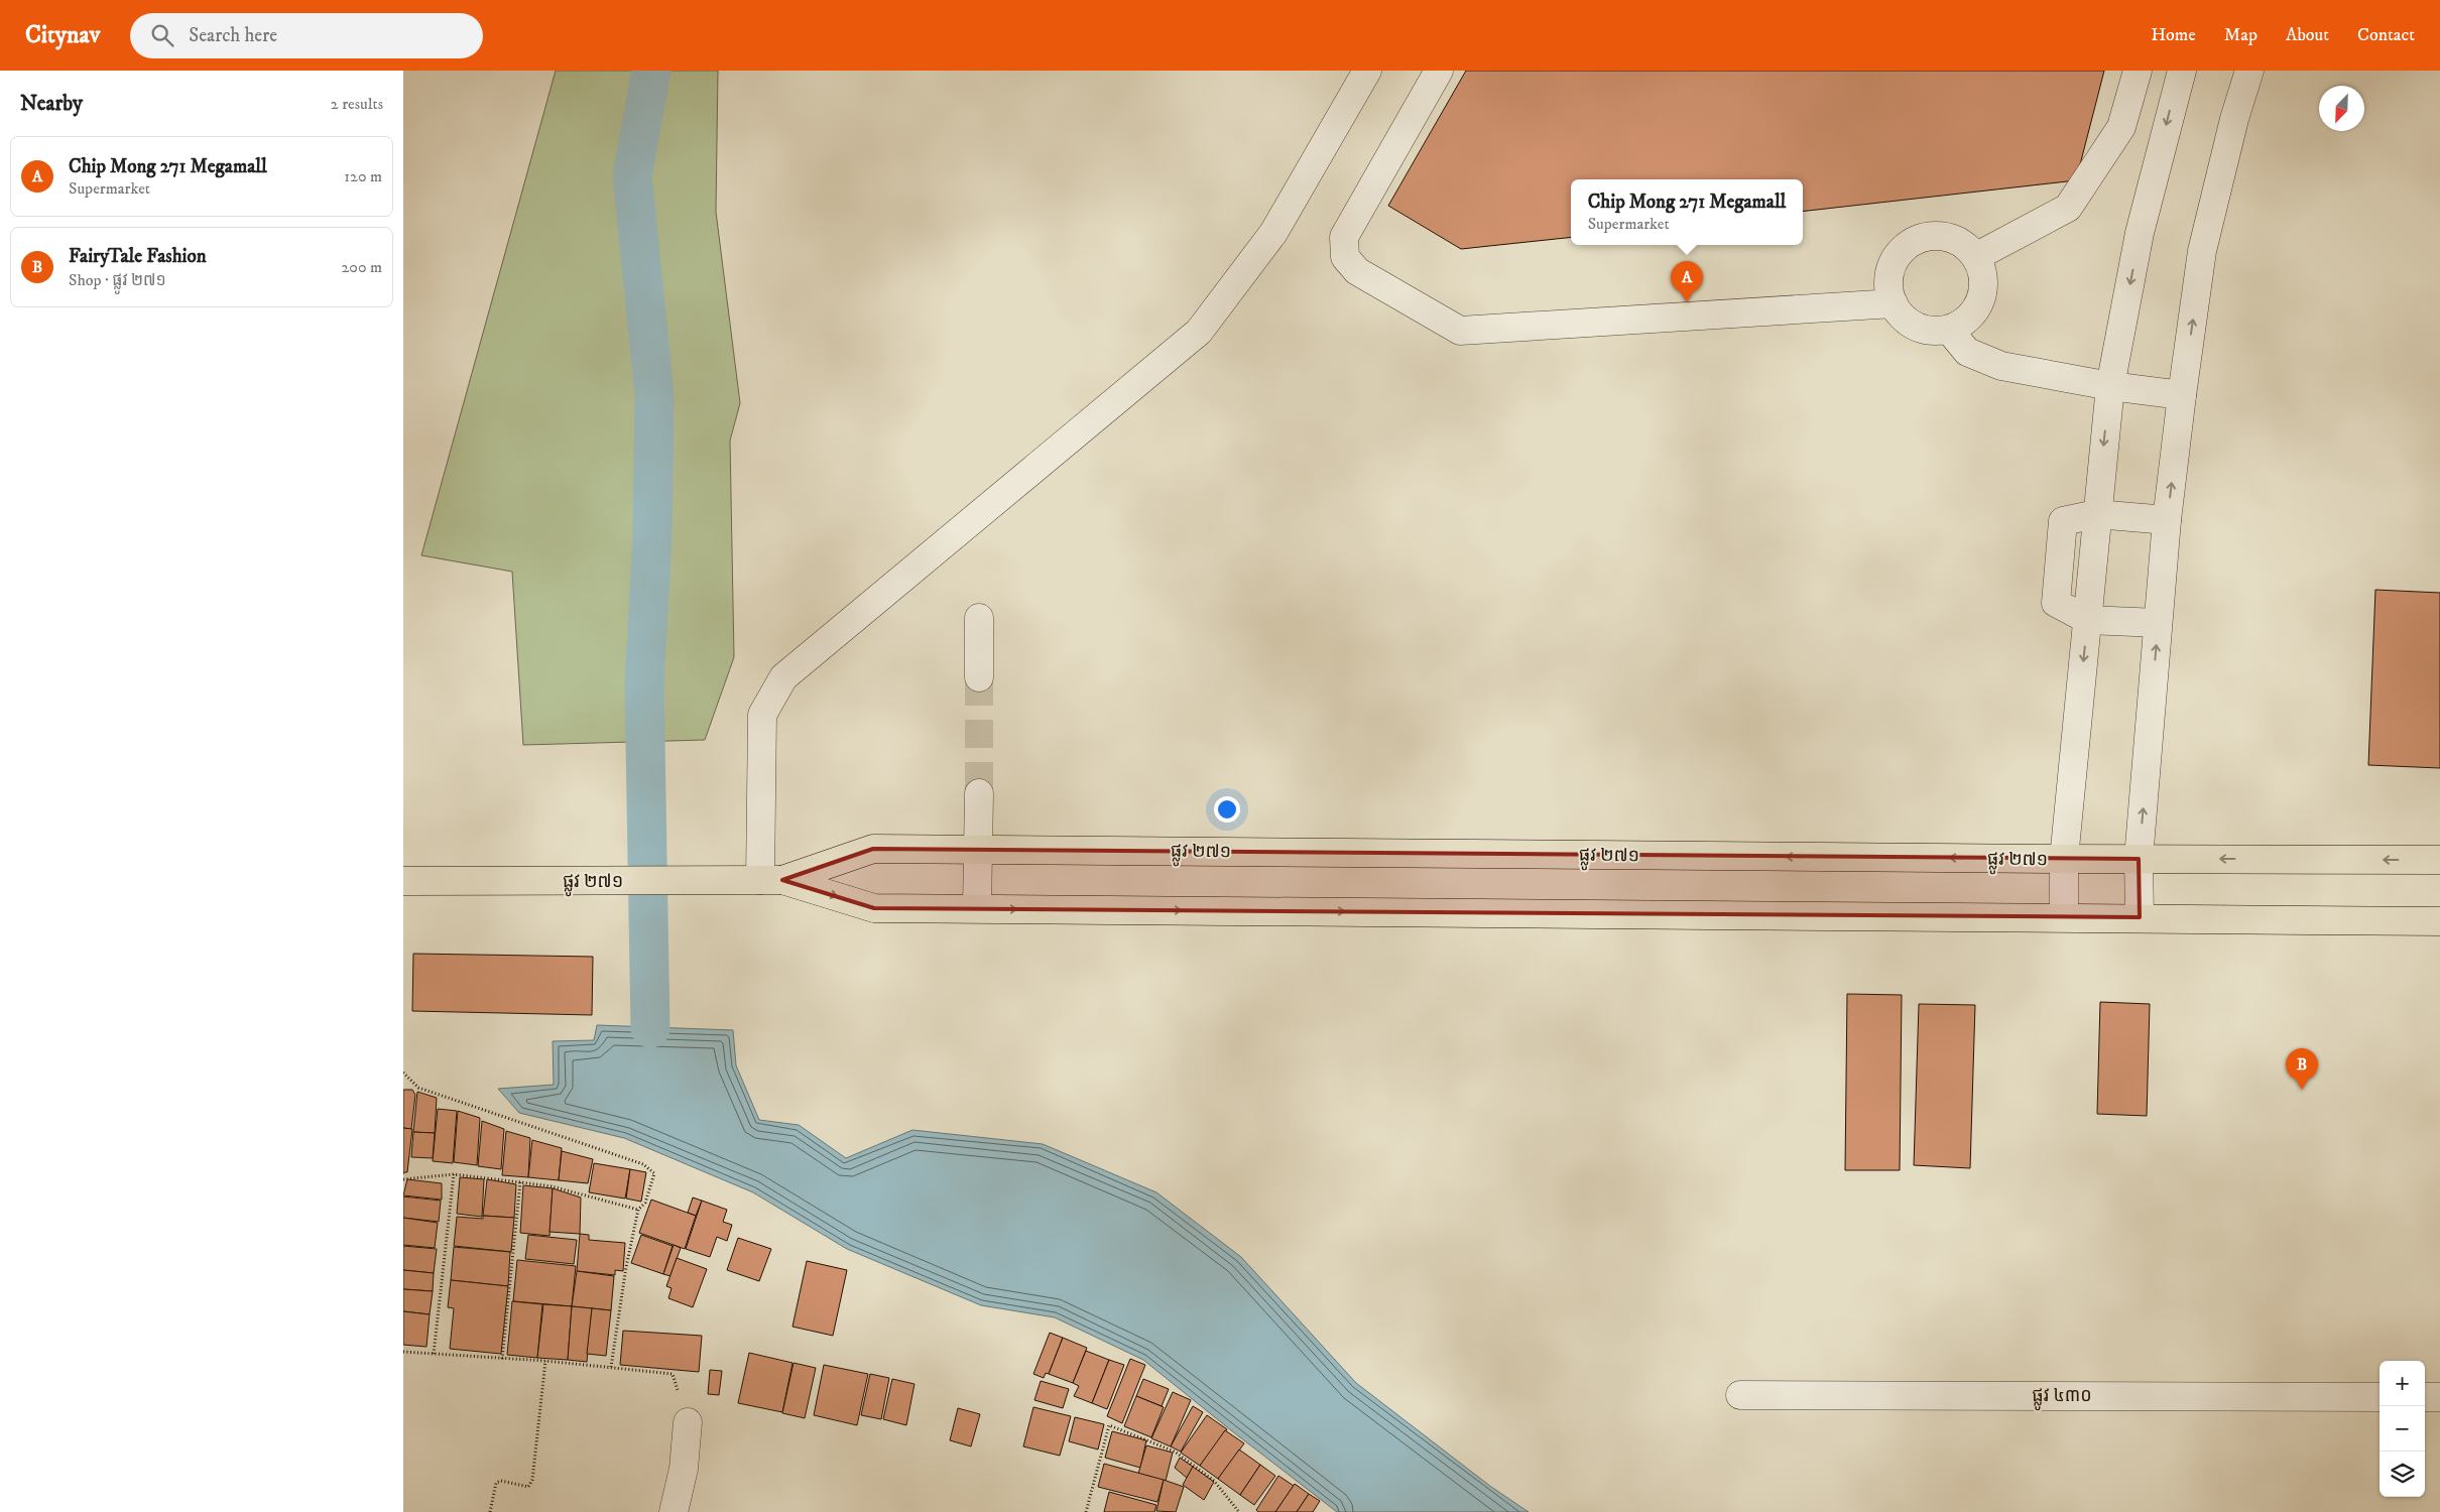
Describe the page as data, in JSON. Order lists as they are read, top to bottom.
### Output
{
  "streets": {
    "main road": ["ផ្លូវ ២៧១"],
    "street": ["ផ្លូវ ៤៣០"]
  },
  "north": "bottom left",
  "page": {
    "header": "Citynav",
    "search": "Search here",
    "nav": [
      "Home",
      "Map",
      "About",
      "Contact"
    ],
    "heading": ["Nearby", "2 results"],
    "list": [
      {
        "mark": "A",
        "name": "Chip Mong 271 Megamall",
        "note": "Supermarket",
        "value": "120 m"
      },
      {
        "mark": "B",
        "name": "FairyTale Fashion",
        "note": "Shop · ផ្លូវ ២៧១",
        "value": "200 m"
      }
    ],
    "popup": ["Chip Mong 271 Megamall", "Supermarket"],
    "pins": ["A", "B"],
    "map_buttons": ["+", "−"]
  }
}
